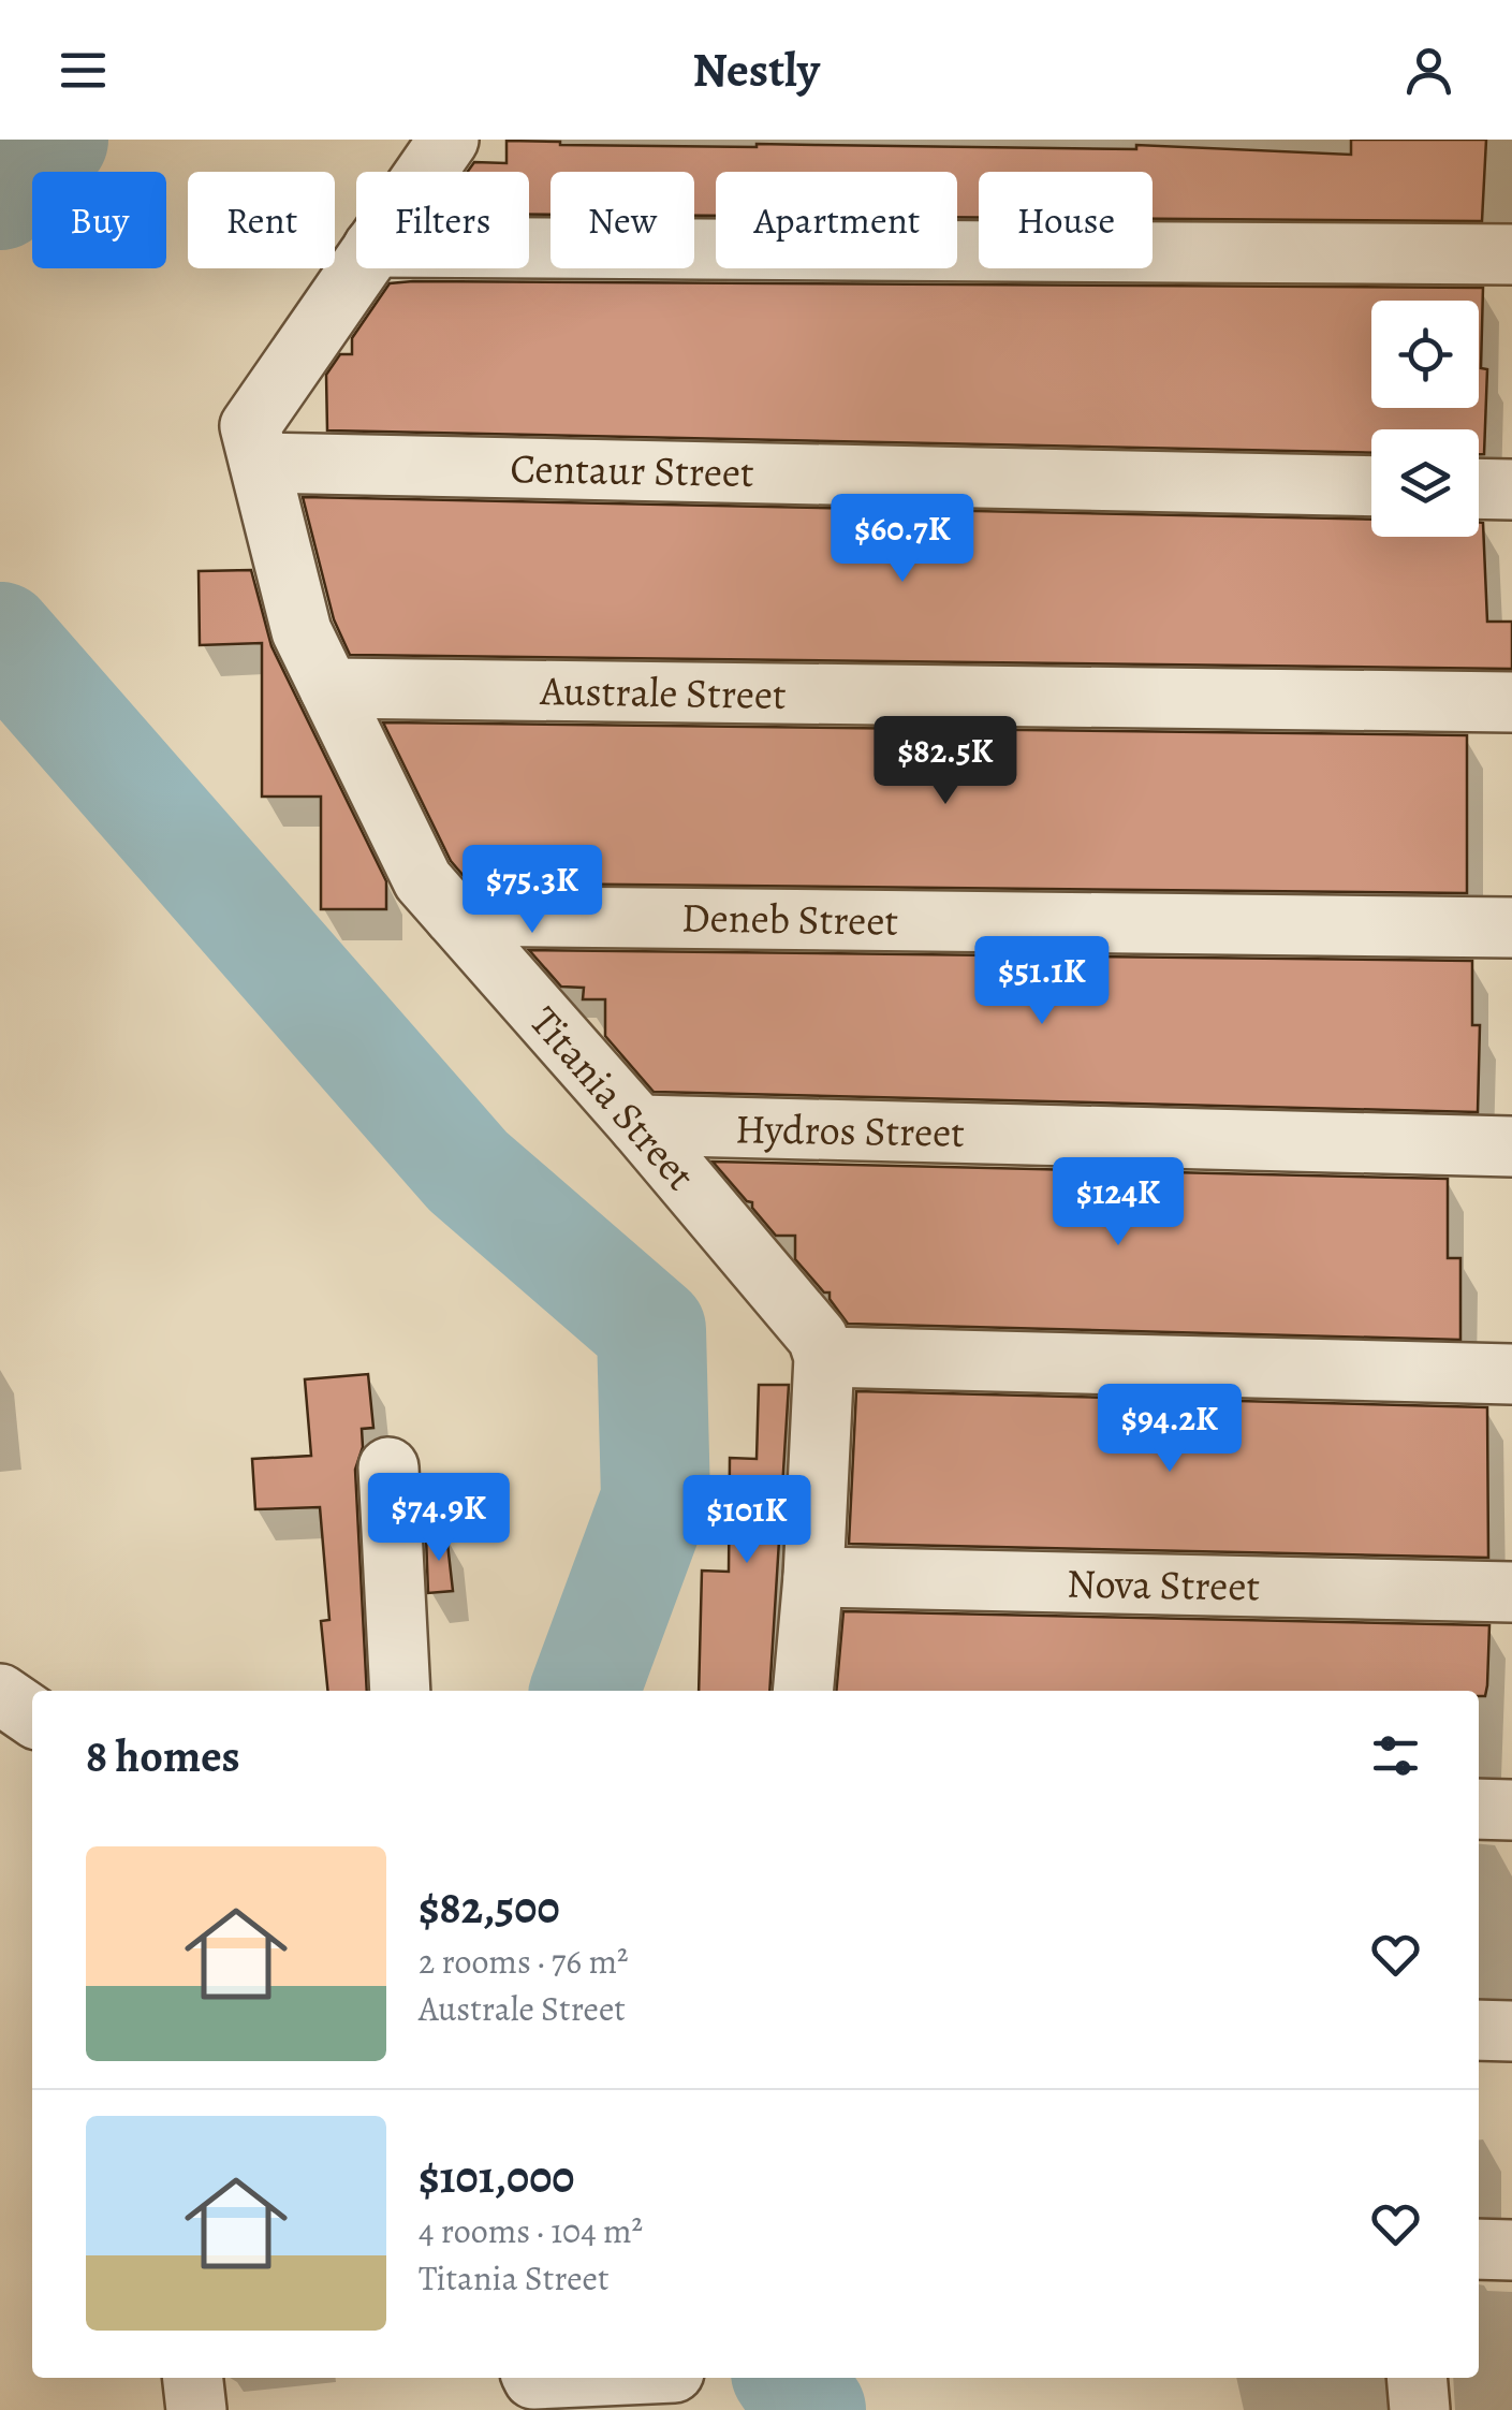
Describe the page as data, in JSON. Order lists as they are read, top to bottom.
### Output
{
  "streets": {
    "street": [
      "Centaur Street",
      "Australe Street",
      "Deneb Street",
      "Titania Street",
      "Hydros Street",
      "Nova Street"
    ]
  },
  "crossings": [
    ["Centaur Street", "Titania Street"],
    ["Australe Street", "Titania Street"],
    ["Deneb Street", "Titania Street"],
    ["Titania Street", "Hydros Street"]
  ],
  "page": {
    "header": "Nestly",
    "chip": [
      "Buy",
      "Rent",
      "Filters",
      "New",
      "Apartment",
      "House"
    ],
    "price": [
      "$60.7K",
      "$82.5K",
      "$75.3K",
      "$51.1K",
      "$124K",
      "$94.2K",
      "$74.9K",
      "$101K"
    ],
    "heading": "8 homes",
    "list": [
      {
        "name": "$82,500",
        "note": "2 rooms · 76 m² · Australe Street"
      },
      {
        "name": "$101,000",
        "note": "4 rooms · 104 m² · Titania Street"
      }
    ]
  }
}
